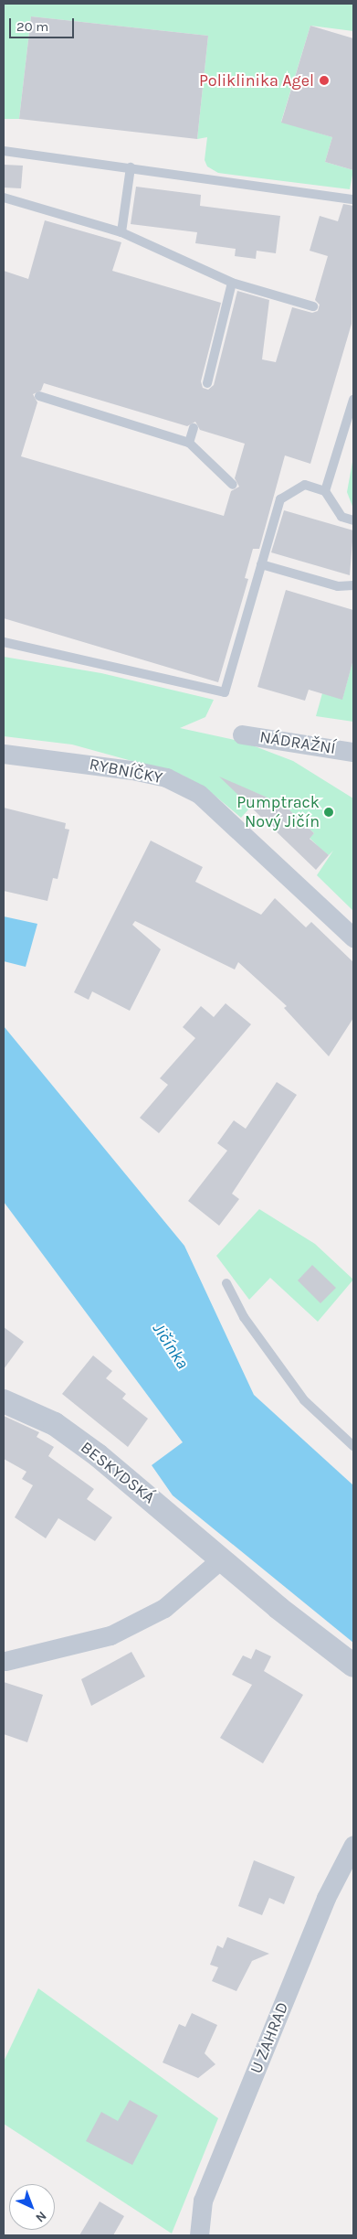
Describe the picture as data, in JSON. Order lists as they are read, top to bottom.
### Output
{
  "streets": {
    "street": [
      "NÁDRAŽNÍ",
      "RYBNÍČKY",
      "BESKYDSKÁ",
      "U ZAHRAD"
    ]
  },
  "water": ["Jičínka"],
  "places": ["Poliklinika Agel", "Pumptrack Nový Jičín"],
  "scale_bar": "20 m",
  "north": "bottom right"
}
